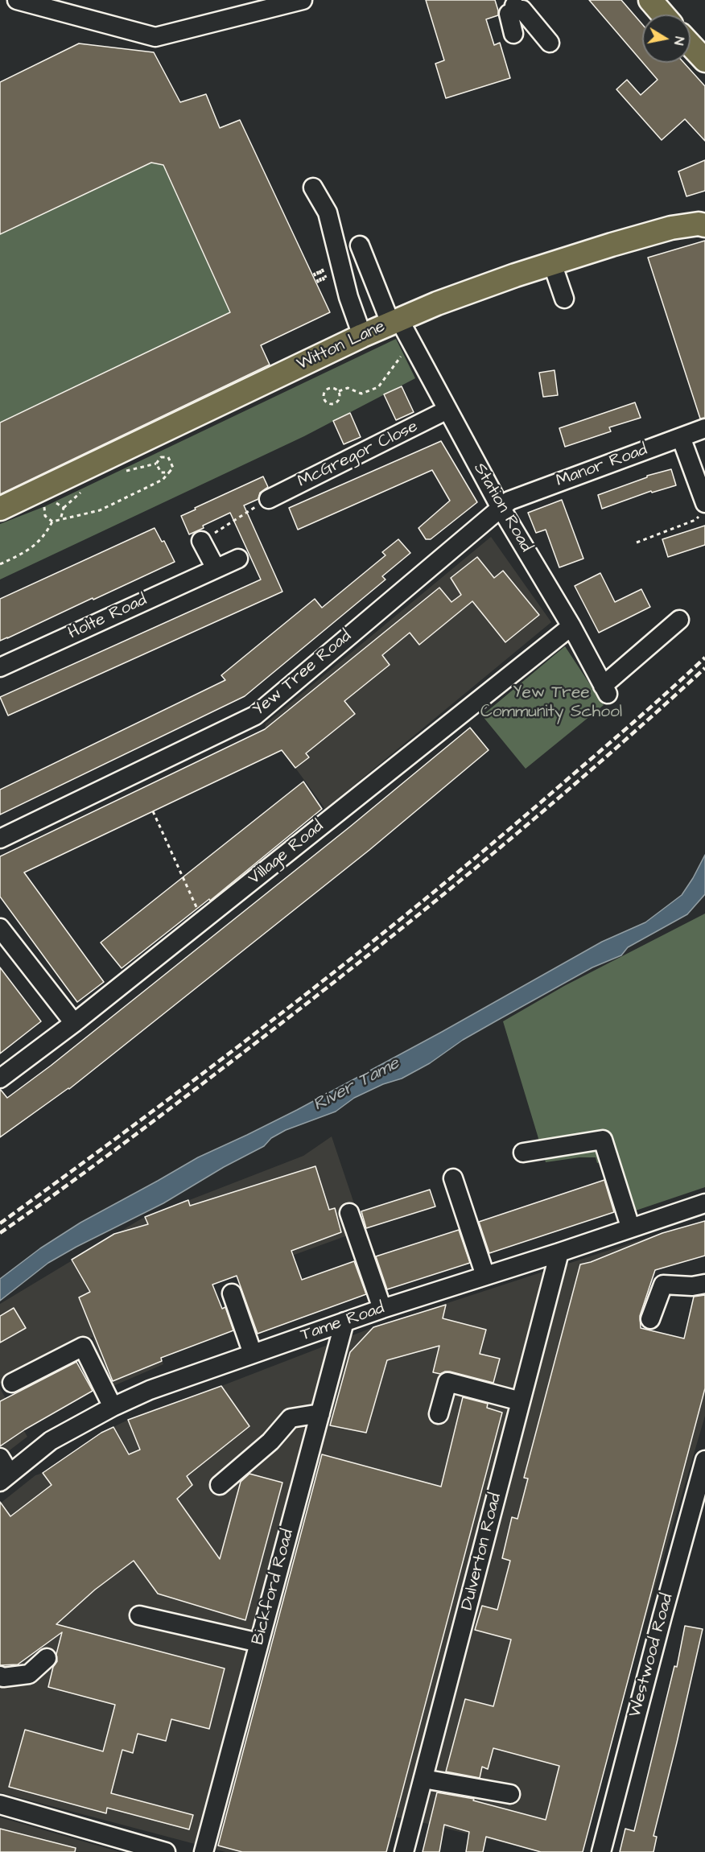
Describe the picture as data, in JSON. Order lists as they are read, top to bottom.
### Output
{
  "streets": {
    "main road": ["Witton Lane"],
    "street": [
      "McGregor Close",
      "Manor Road",
      "Station Road",
      "Holte Road",
      "Yew Tree Road",
      "Village Road",
      "Tame Road",
      "Dulverton Road",
      "Bickford Road",
      "Westwood Road"
    ]
  },
  "crossings": [
    ["Witton Lane", "Station Road"],
    ["McGregor Close", "Station Road"],
    ["Manor Road", "Station Road"],
    ["Manor Road", "Yew Tree Road"],
    ["Station Road", "Yew Tree Road"],
    ["Station Road", "Village Road"],
    ["Tame Road", "Dulverton Road"],
    ["Tame Road", "Bickford Road"]
  ],
  "water": ["River Tame"],
  "parks": ["Yew Tree Community School"],
  "north": "right"
}
